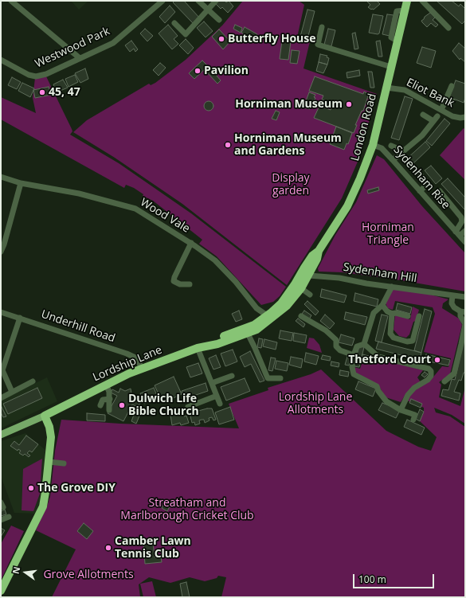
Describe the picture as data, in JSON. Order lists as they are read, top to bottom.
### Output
{
  "streets": {
    "highway": ["London Road", "Lordship Lane"],
    "street": [
      "Westwood Park",
      "Eliot Bank",
      "Sydenham Rise",
      "Wood Vale",
      "Sydenham Hill",
      "Underhill Road"
    ]
  },
  "crossings": [
    ["Eliot Bank", "London Road"],
    ["London Road", "Sydenham Rise"],
    ["London Road", "Wood Vale"],
    ["London Road", "Sydenham Hill"],
    ["London Road", "Lordship Lane"],
    ["Wood Vale", "Lordship Lane"],
    ["Underhill Road", "Lordship Lane"]
  ],
  "parks": [
    "Display garden",
    "Horniman Triangle",
    "Lordship Lane Allotments",
    "Streatham and Marlborough Cricket Club",
    "Grove Allotments"
  ],
  "places": [
    "Butterfly House",
    "Pavilion",
    "45, 47",
    "Horniman Museum",
    "Horniman Museum and Gardens",
    "Thetford Court",
    "Dulwich Life Bible Church",
    "The Grove DIY",
    "Camber Lawn Tennis Club"
  ],
  "scale_bar": "100 m",
  "north": "left"
}
